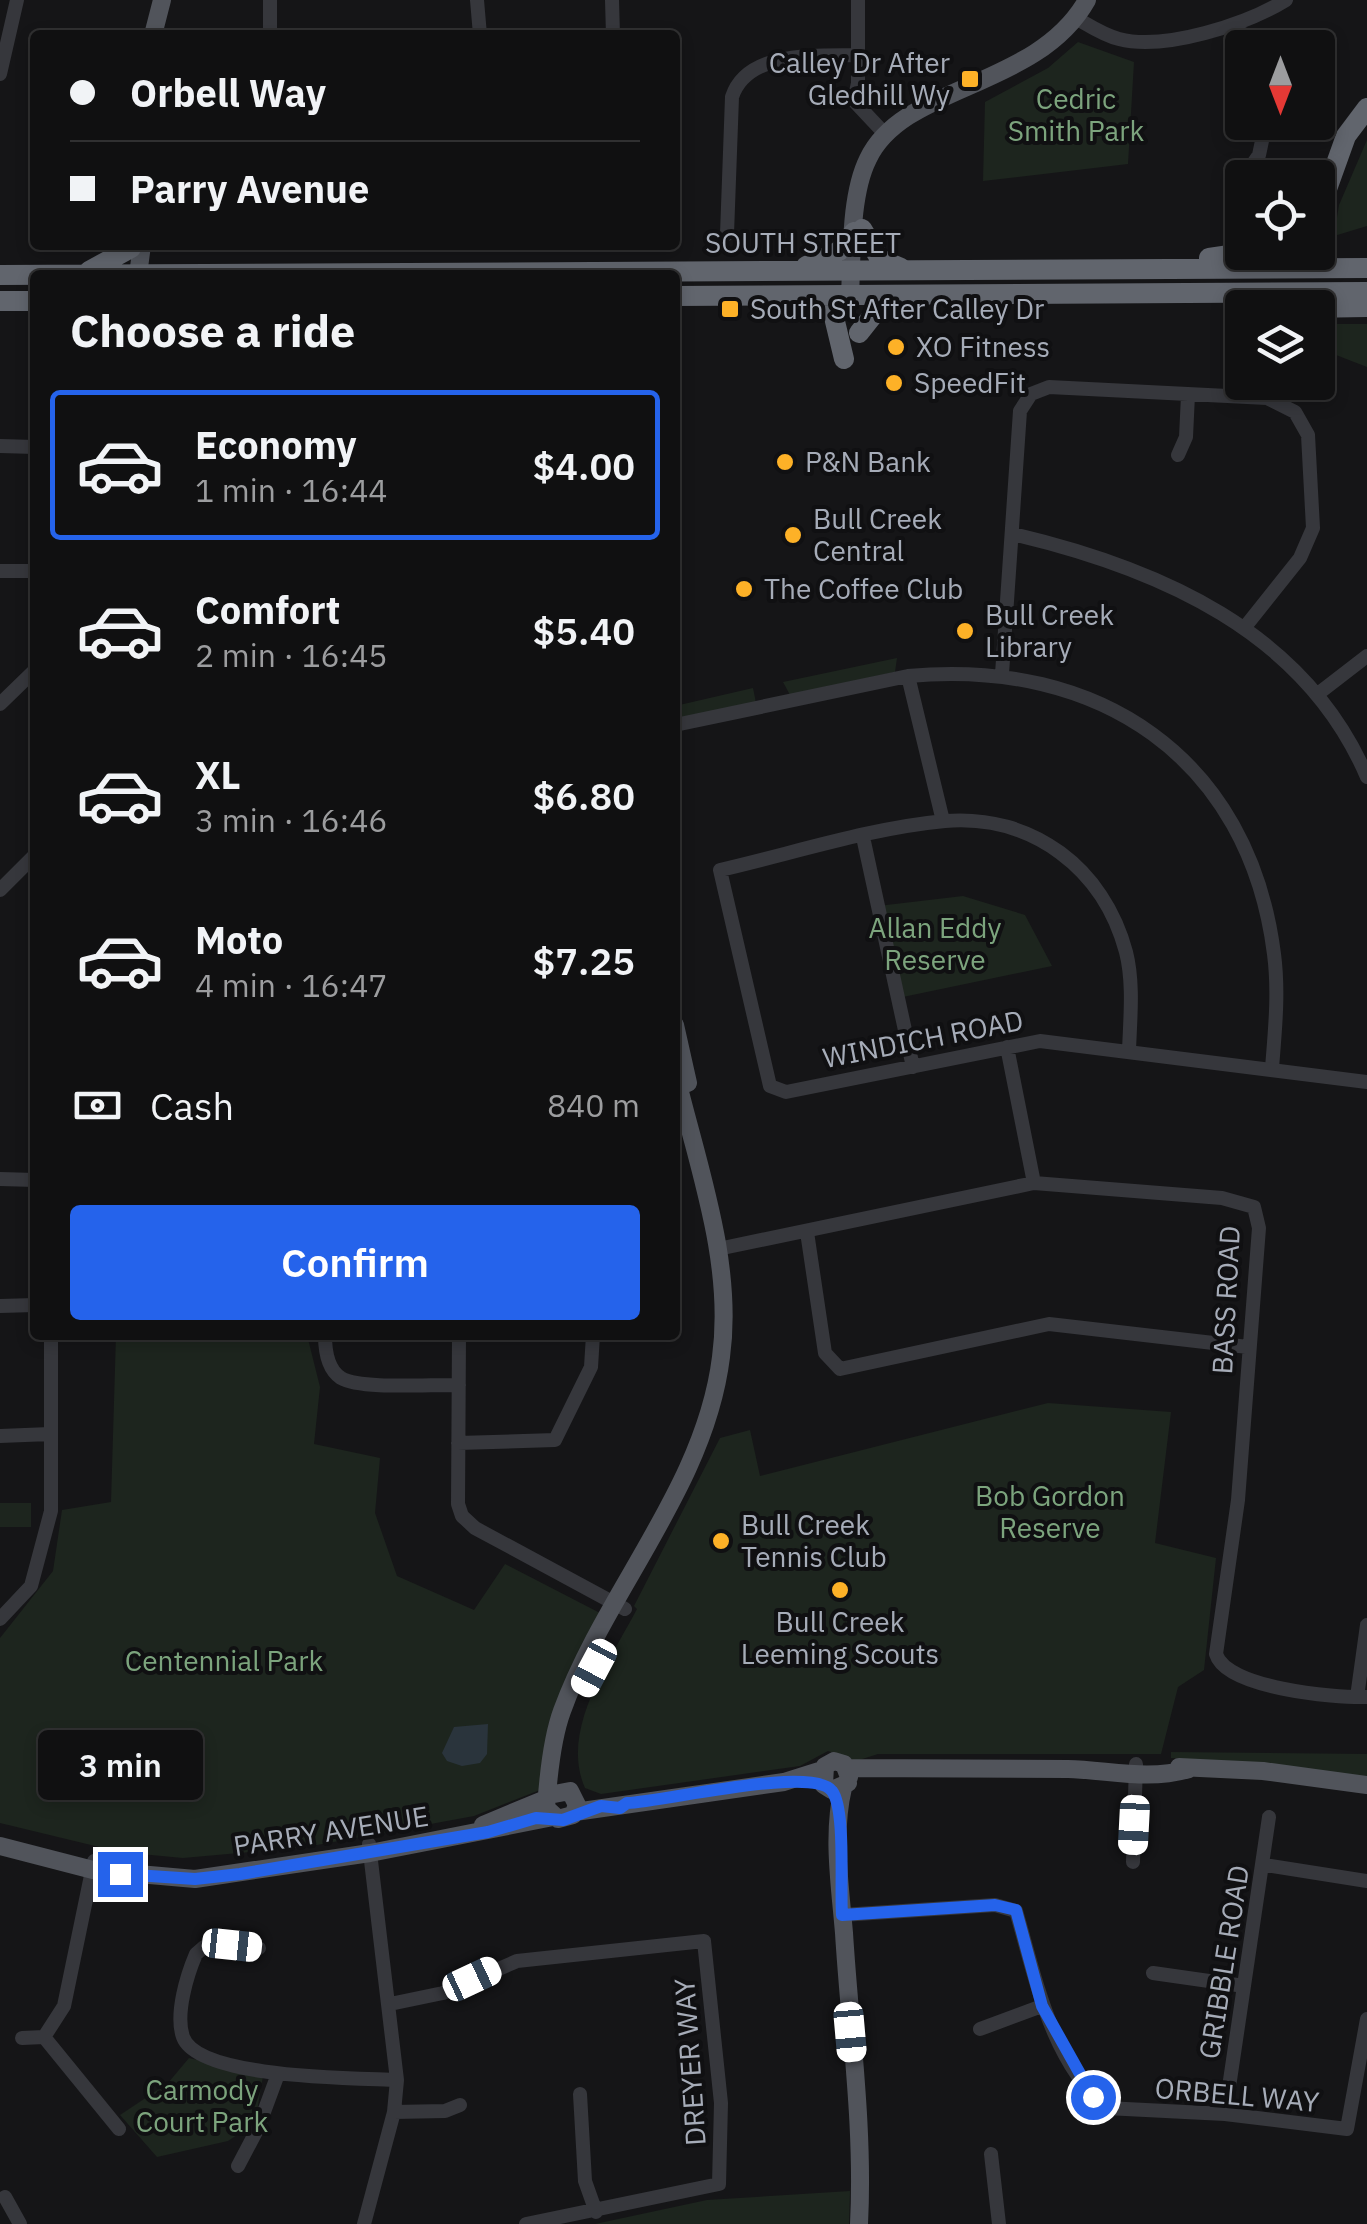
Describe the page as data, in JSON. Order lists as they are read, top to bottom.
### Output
{
  "streets": {
    "highway": ["SOUTH STREET"],
    "main road": ["PARRY AVENUE"],
    "street": [
      "WINDICH ROAD",
      "BASS ROAD",
      "GRIBBLE ROAD",
      "DREYER WAY",
      "ORBELL WAY"
    ]
  },
  "crossings": [
    ["GRIBBLE ROAD", "ORBELL WAY"]
  ],
  "parks": [
    "Cedric Smith Park",
    "Allan Eddy Reserve",
    "Bob Gordon Reserve",
    "Centennial Park",
    "Carmody Court Park"
  ],
  "places": {
    "transit": ["Calley Dr After Gledhill Wy", "South St After Calley Dr"],
    "other": [
      "XO Fitness",
      "SpeedFit",
      "P&N Bank",
      "Bull Creek Central",
      "The Coffee Club",
      "Bull Creek Library",
      "Bull Creek Tennis Club",
      "Bull Creek Leeming Scouts"
    ]
  },
  "north": "bottom",
  "page": {
    "banner": ["Orbell Way", "Parry Avenue"],
    "heading": "Choose a ride",
    "list": [
      {
        "name": "Economy",
        "note": "1 min · 16:44",
        "value": "$4.00"
      },
      {
        "name": "Comfort",
        "note": "2 min · 16:45",
        "value": "$5.40"
      },
      {
        "name": "XL",
        "note": "3 min · 16:46",
        "value": "$6.80"
      },
      {
        "name": "Moto",
        "note": "4 min · 16:47",
        "value": "$7.25"
      }
    ],
    "pay": ["Cash", "840 m"],
    "buttons": "Confirm",
    "bubble": "3 min"
  }
}
